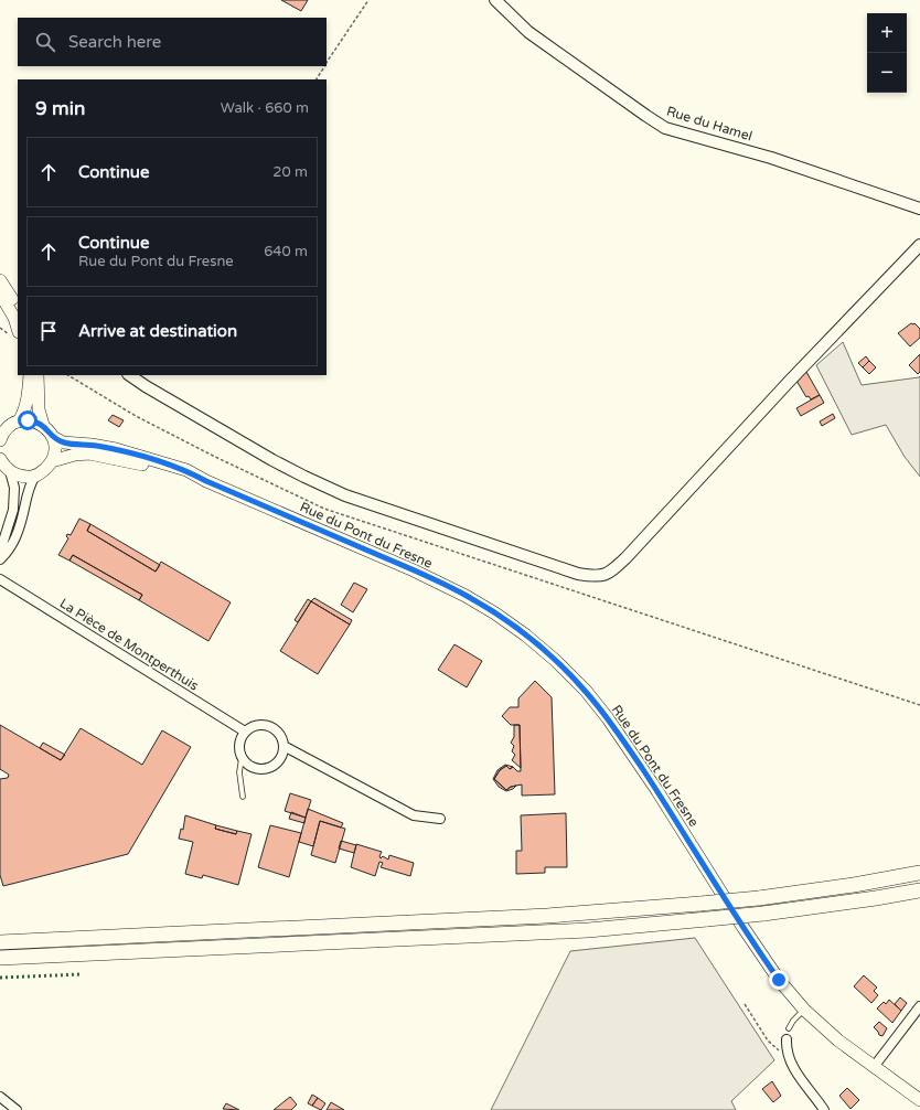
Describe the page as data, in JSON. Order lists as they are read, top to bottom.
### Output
{
  "streets": {
    "main road": ["Rue du Pont du Fresne"],
    "street": ["Rue du Hamel", "La Pièce de Montperthuis"]
  },
  "page": {
    "map_buttons": ["+", "−"],
    "search": "Search here",
    "heading": ["9 min", "Walk · 660 m"],
    "list": [
      ["Continue", "20 m"],
      ["Continue", "Rue du Pont du Fresne", "640 m"],
      "Arrive at destination"
    ]
  }
}
